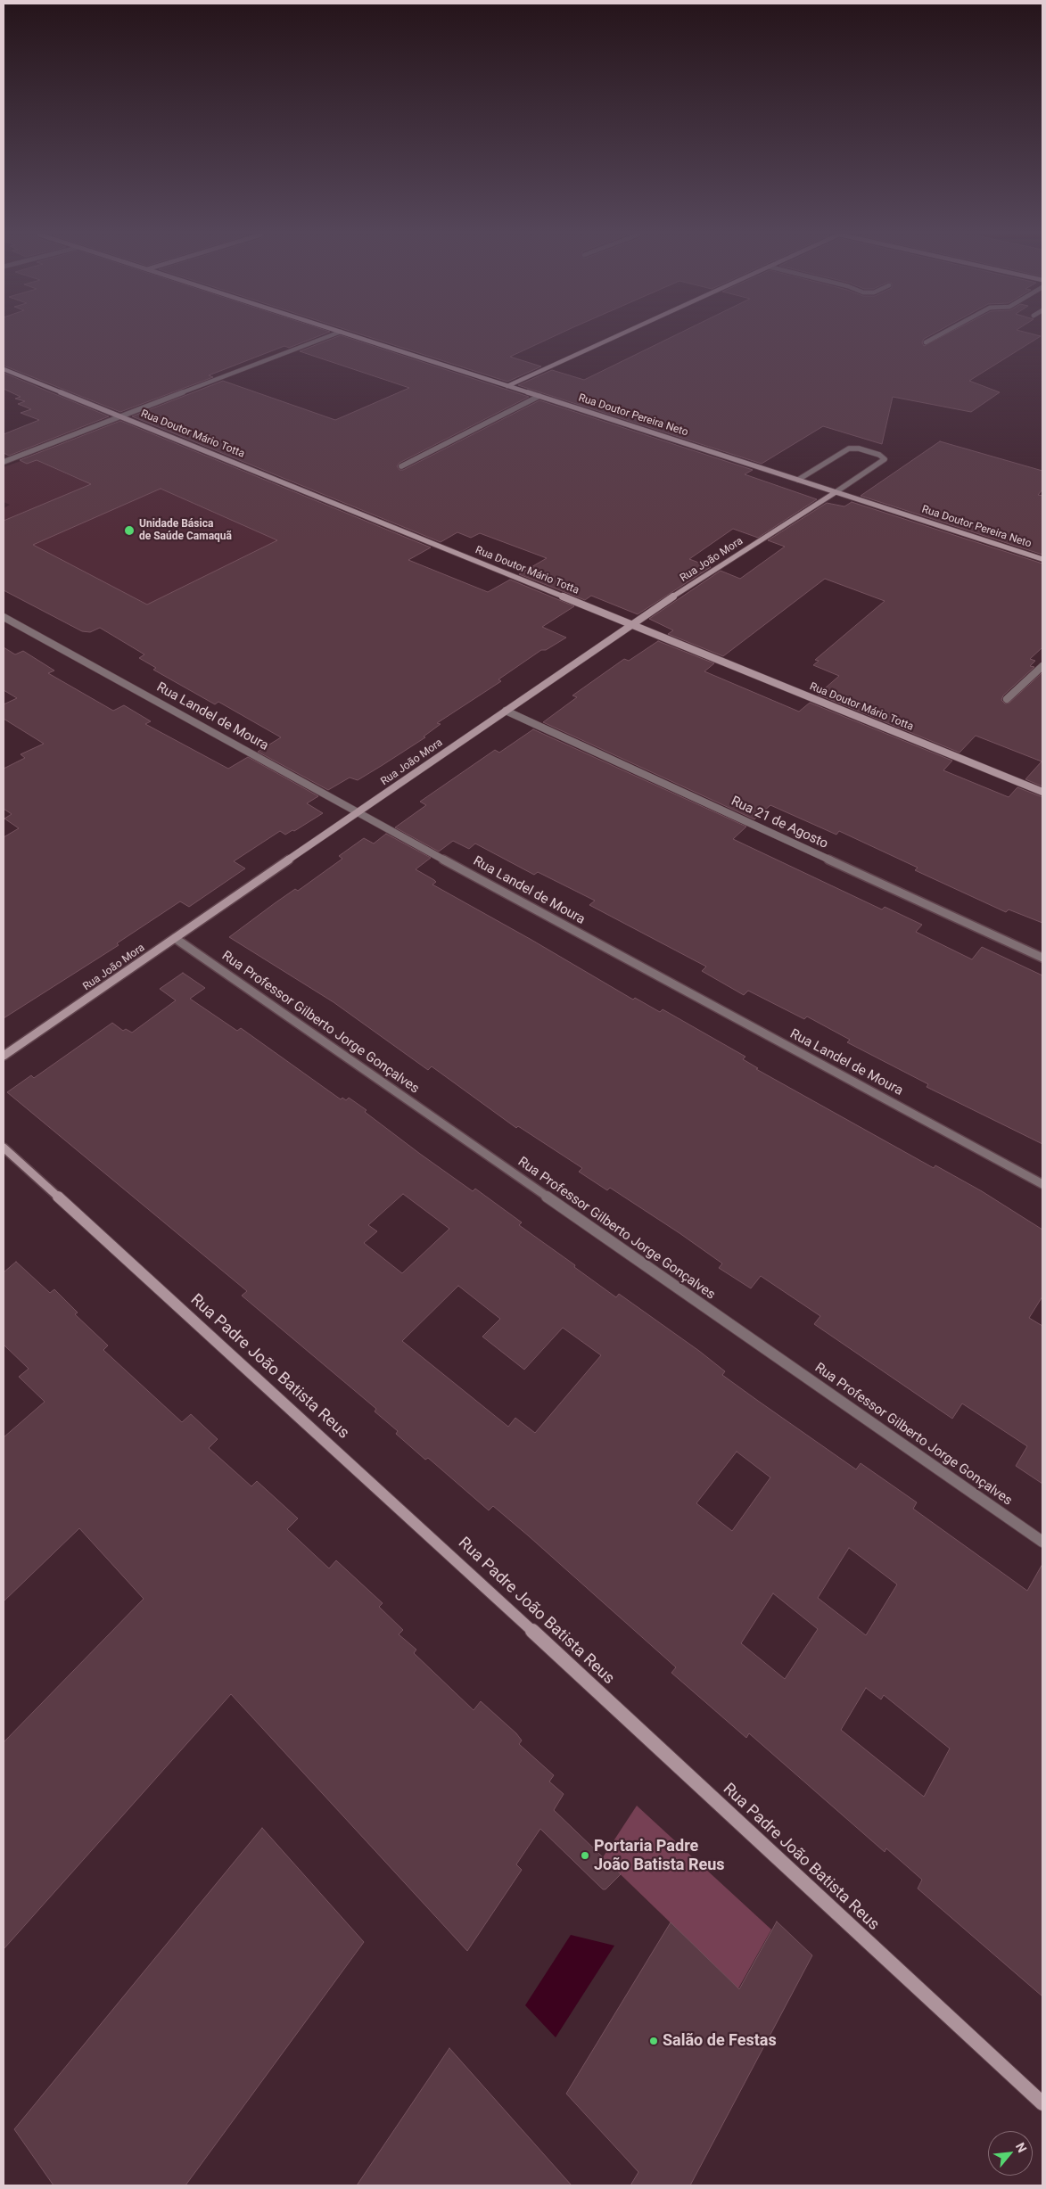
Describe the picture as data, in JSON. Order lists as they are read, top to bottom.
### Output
{
  "streets": {
    "street": [
      "Rua Doutor Pereira Neto",
      "Rua Doutor Mário Totta",
      "Rua João Mora",
      "Rua Landel de Moura",
      "Rua 21 de Agosto",
      "Rua Professor Gilberto Jorge Gonçalves",
      "Rua Padre João Batista Reus"
    ]
  },
  "crossings": [
    ["Rua Doutor Pereira Neto", "Rua João Mora"],
    ["Rua Doutor Mário Totta", "Rua João Mora"],
    ["Rua João Mora", "Rua Landel de Moura"],
    ["Rua João Mora", "Rua 21 de Agosto"],
    ["Rua João Mora", "Rua Professor Gilberto Jorge Gonçalves"]
  ],
  "places": ["Unidade Básica de Saúde Camaquã", "Portaria Padre João Batista Reus", "Salão de Festas"],
  "north": "top right"
}
